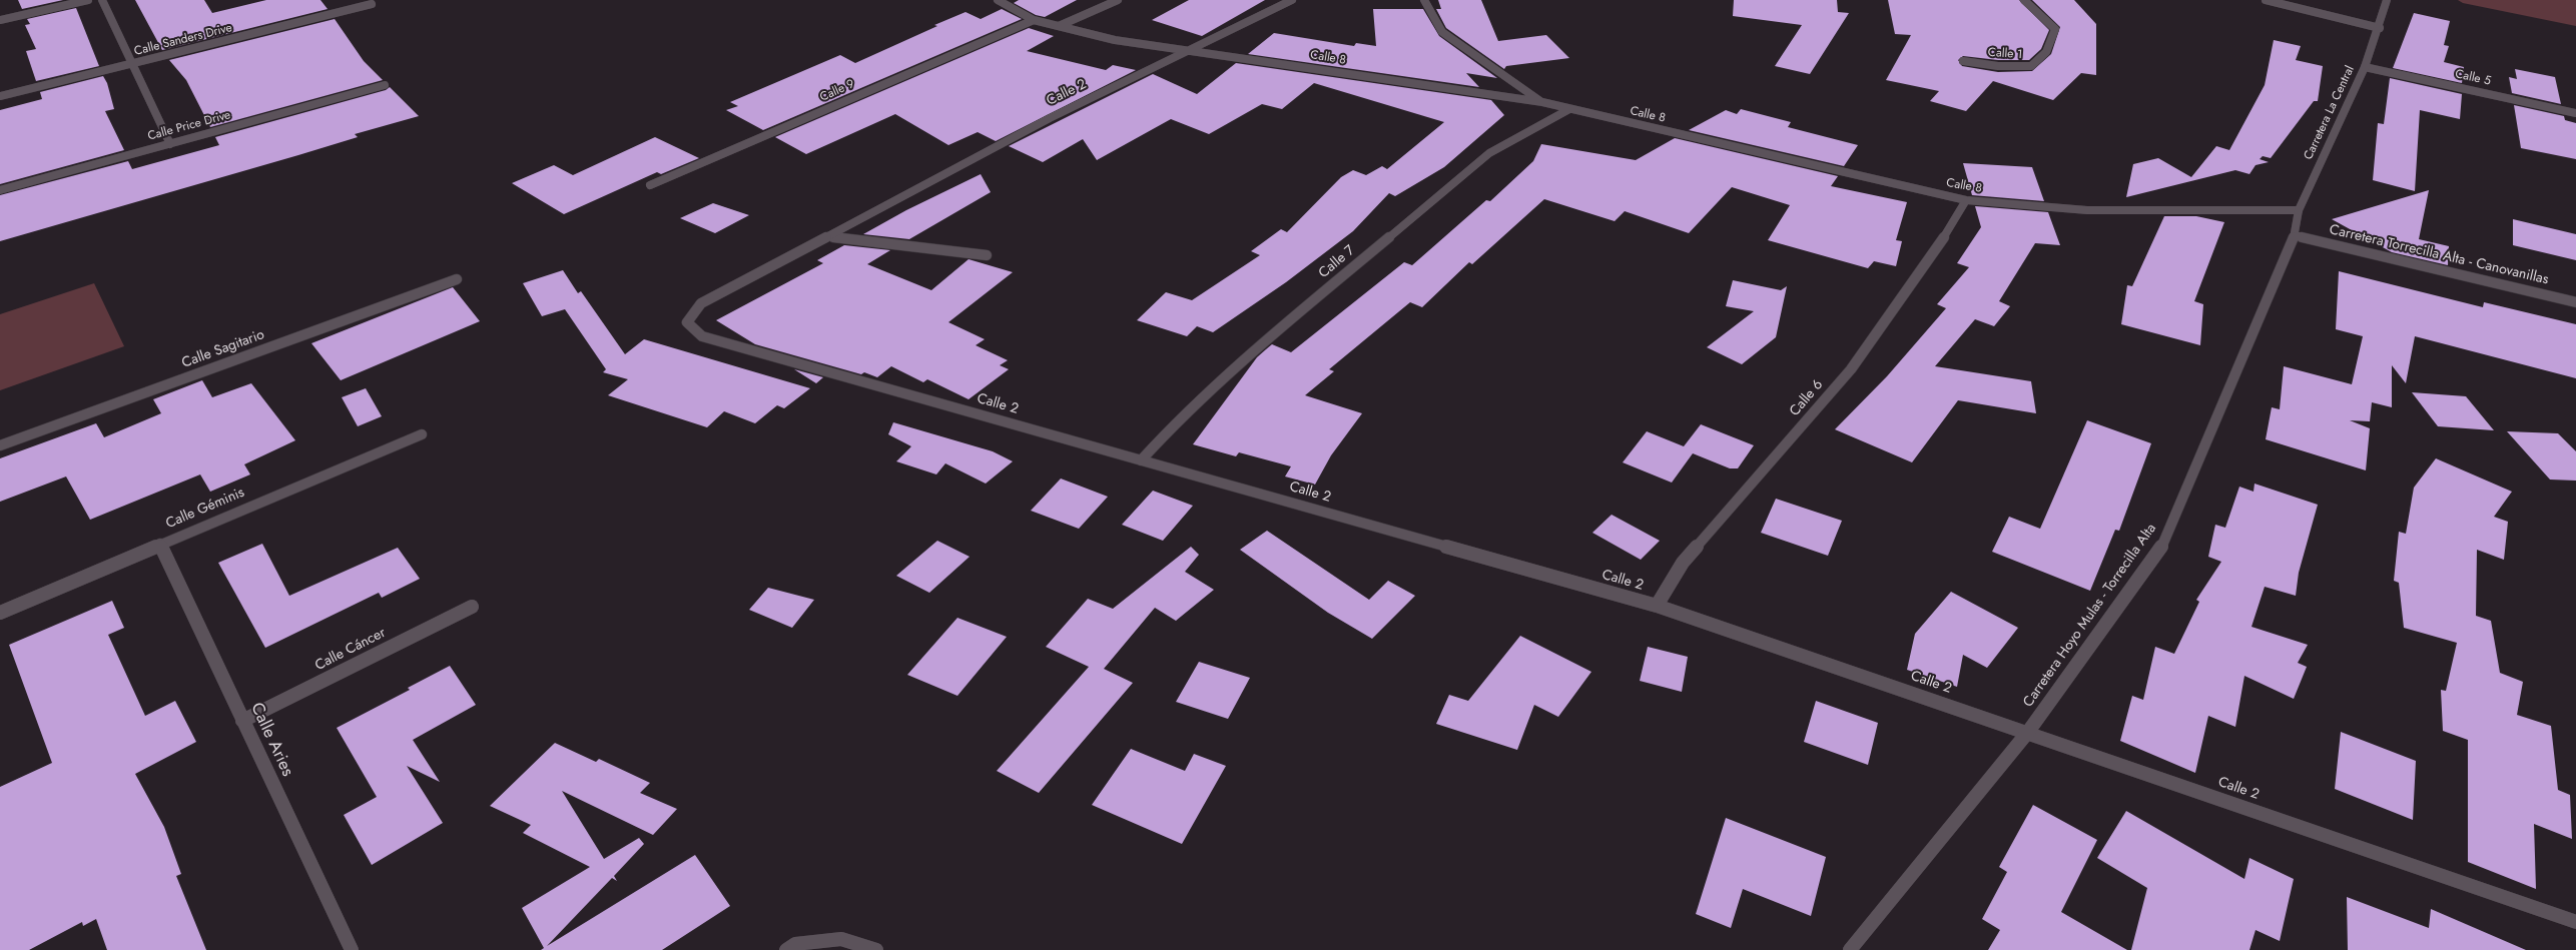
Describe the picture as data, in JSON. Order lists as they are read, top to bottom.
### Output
{
  "streets": {
    "street": [
      "Calle Sanders Drive",
      "Calle 1",
      "Calle 8",
      "Calle 5",
      "Calle 9",
      "Calle 2",
      "Carretera La Central",
      "Calle Price Drive",
      "Carretera Torrecilla Alta - Canovanillas",
      "Calle 7",
      "Calle Sagitario",
      "Calle 6",
      "Calle Géminis",
      "Carretera Hoyo Mulas - Torrecilla Alta",
      "Calle Cáncer",
      "Calle Aries"
    ]
  },
  "crossings": [
    ["Calle 8", "Calle 9"],
    ["Calle 8", "Calle 2"],
    ["Calle 8", "Carretera La Central"],
    ["Calle 8", "Calle 7"],
    ["Calle 8", "Calle 6"],
    ["Calle 5", "Carretera La Central"],
    ["Calle 2", "Calle 7"],
    ["Calle 2", "Calle 6"],
    ["Calle 2", "Carretera Hoyo Mulas - Torrecilla Alta"],
    ["Carretera La Central", "Carretera Torrecilla Alta - Canovanillas"],
    ["Carretera La Central", "Carretera Hoyo Mulas - Torrecilla Alta"],
    ["Carretera Torrecilla Alta - Canovanillas", "Carretera Hoyo Mulas - Torrecilla Alta"],
    ["Calle Géminis", "Calle Aries"],
    ["Calle Cáncer", "Calle Aries"]
  ]
}
